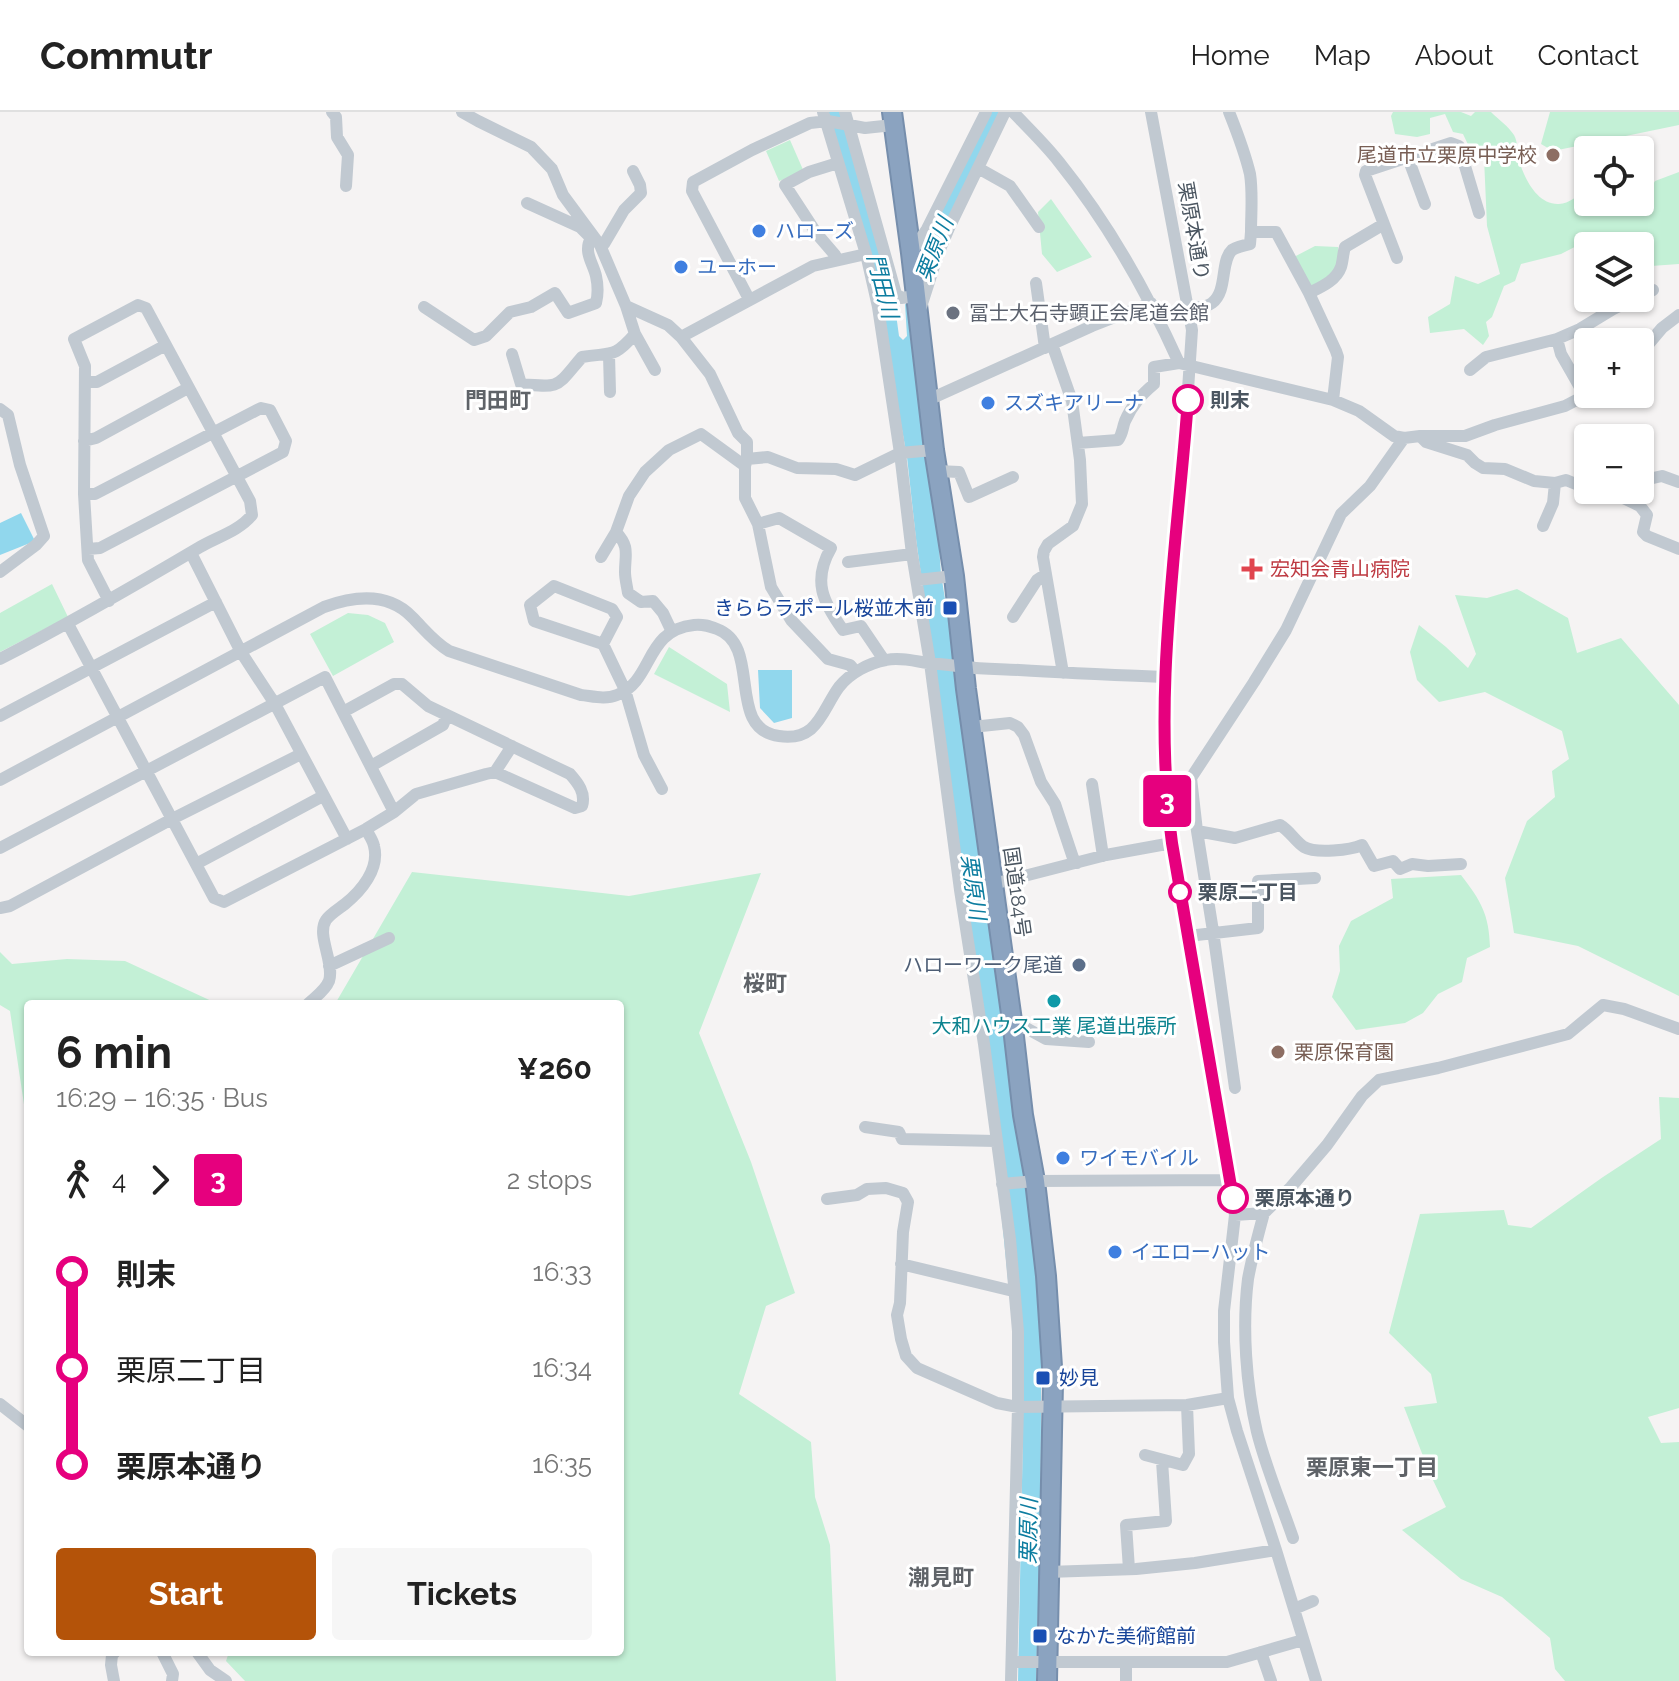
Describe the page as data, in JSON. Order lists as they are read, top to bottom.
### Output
{
  "streets": {
    "highway": ["国道184号"],
    "street": ["栗原本通り"]
  },
  "districts": [
    "門田町",
    "桜町",
    "栗原東一丁目",
    "潮見町"
  ],
  "water": ["栗原川", "門田川"],
  "places": {
    "other": [
      "尾道市立栗原中学校",
      "ハローズ",
      "ユーホー",
      "冨士大石寺顕正会尾道会館",
      "則末",
      "スズキアリーナ",
      "栗原二丁目",
      "ハローワーク尾道",
      "大和ハウス工業 尾道出張所",
      "栗原保育園",
      "ワイモバイル",
      "栗原本通り",
      "イエローハット"
    ],
    "health": ["宏知会青山病院"],
    "transit": ["きららラポール桜並木前", "妙見", "なかた美術館前"]
  },
  "lines": ["bus line 3"],
  "page": {
    "header": "Commutr",
    "nav": [
      "Home",
      "Map",
      "About",
      "Contact"
    ],
    "on_map": "3",
    "map_buttons": ["+", "−"],
    "heading": ["6 min", "16:29 – 16:35 · Bus", "¥260"],
    "legs": ["4", "3", "2 stops"],
    "list": [
      {
        "name": "則末",
        "value": "16:33"
      },
      {
        "name": "栗原二丁目",
        "value": "16:34"
      },
      {
        "name": "栗原本通り",
        "value": "16:35"
      }
    ],
    "buttons": ["Start", "Tickets"]
  }
}
